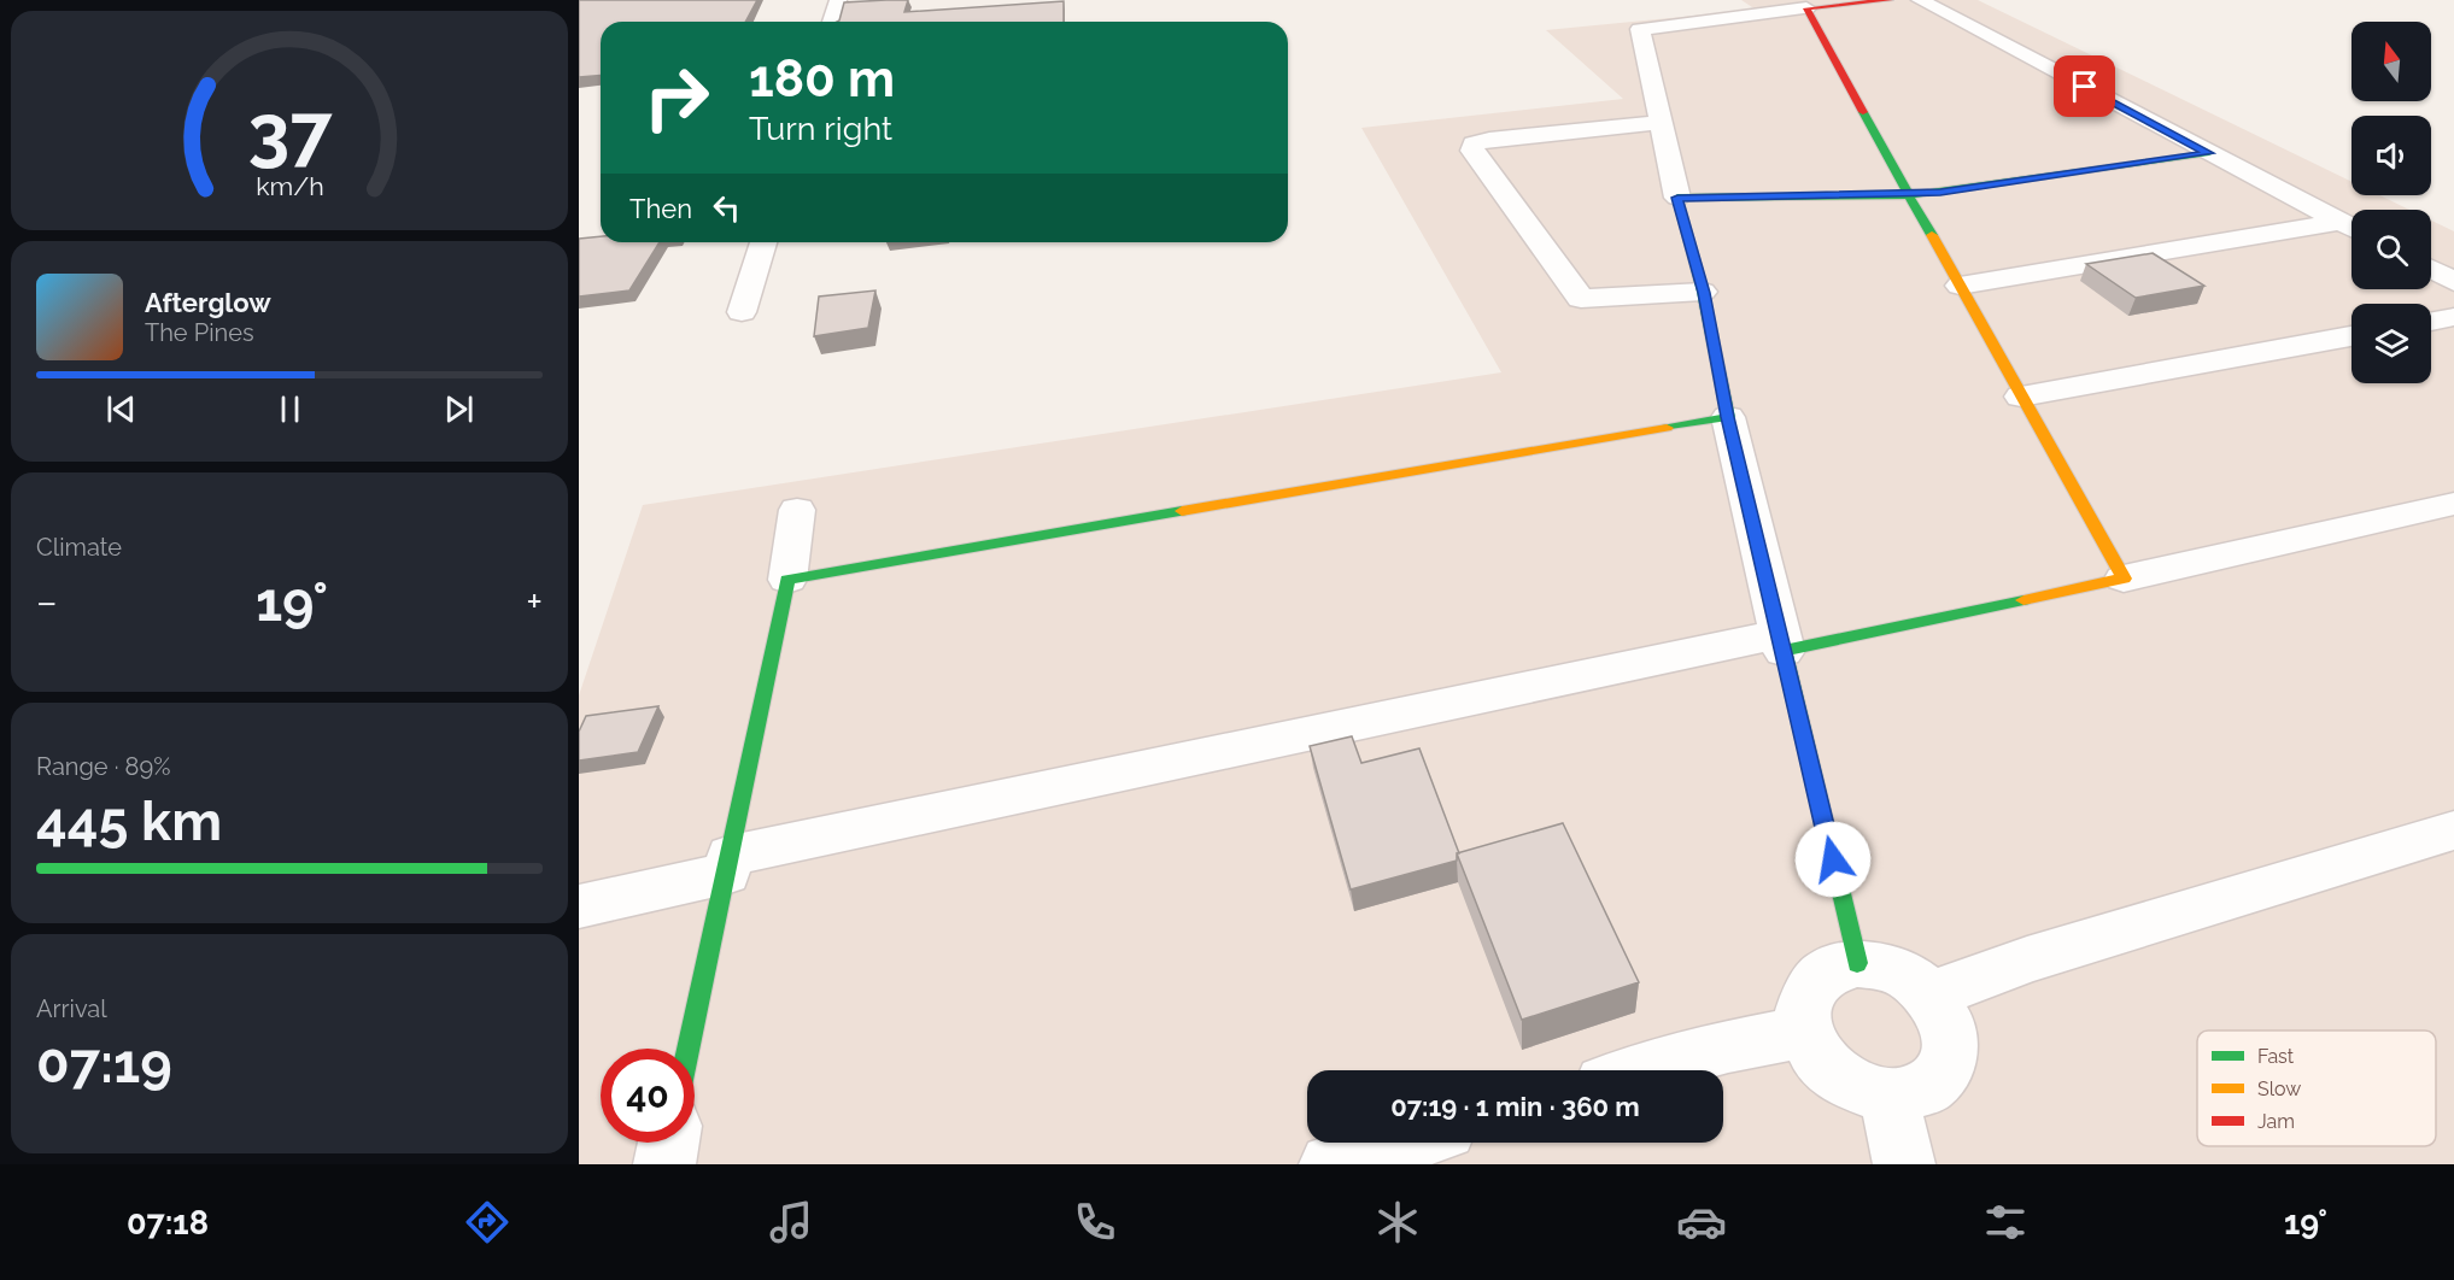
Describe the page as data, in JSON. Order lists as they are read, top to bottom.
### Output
{
  "legend": ["Fast", "Slow", "Jam"],
  "north": "top",
  "page": {
    "turn": ["180 m", "Turn right"],
    "then": "Then",
    "song": ["Afterglow", "The Pines"],
    "tile": [
      "Climate",
      ["Range · 89%", "445 km"],
      ["Arrival", "07:19"]
    ],
    "heat": ["−", "19°", "+"],
    "limit": "40",
    "trip": "07:19 · 1 min · 360 m",
    "tabs": ["07:18", "19°"],
    "gauge": ["37", "km/h"]
  }
}
